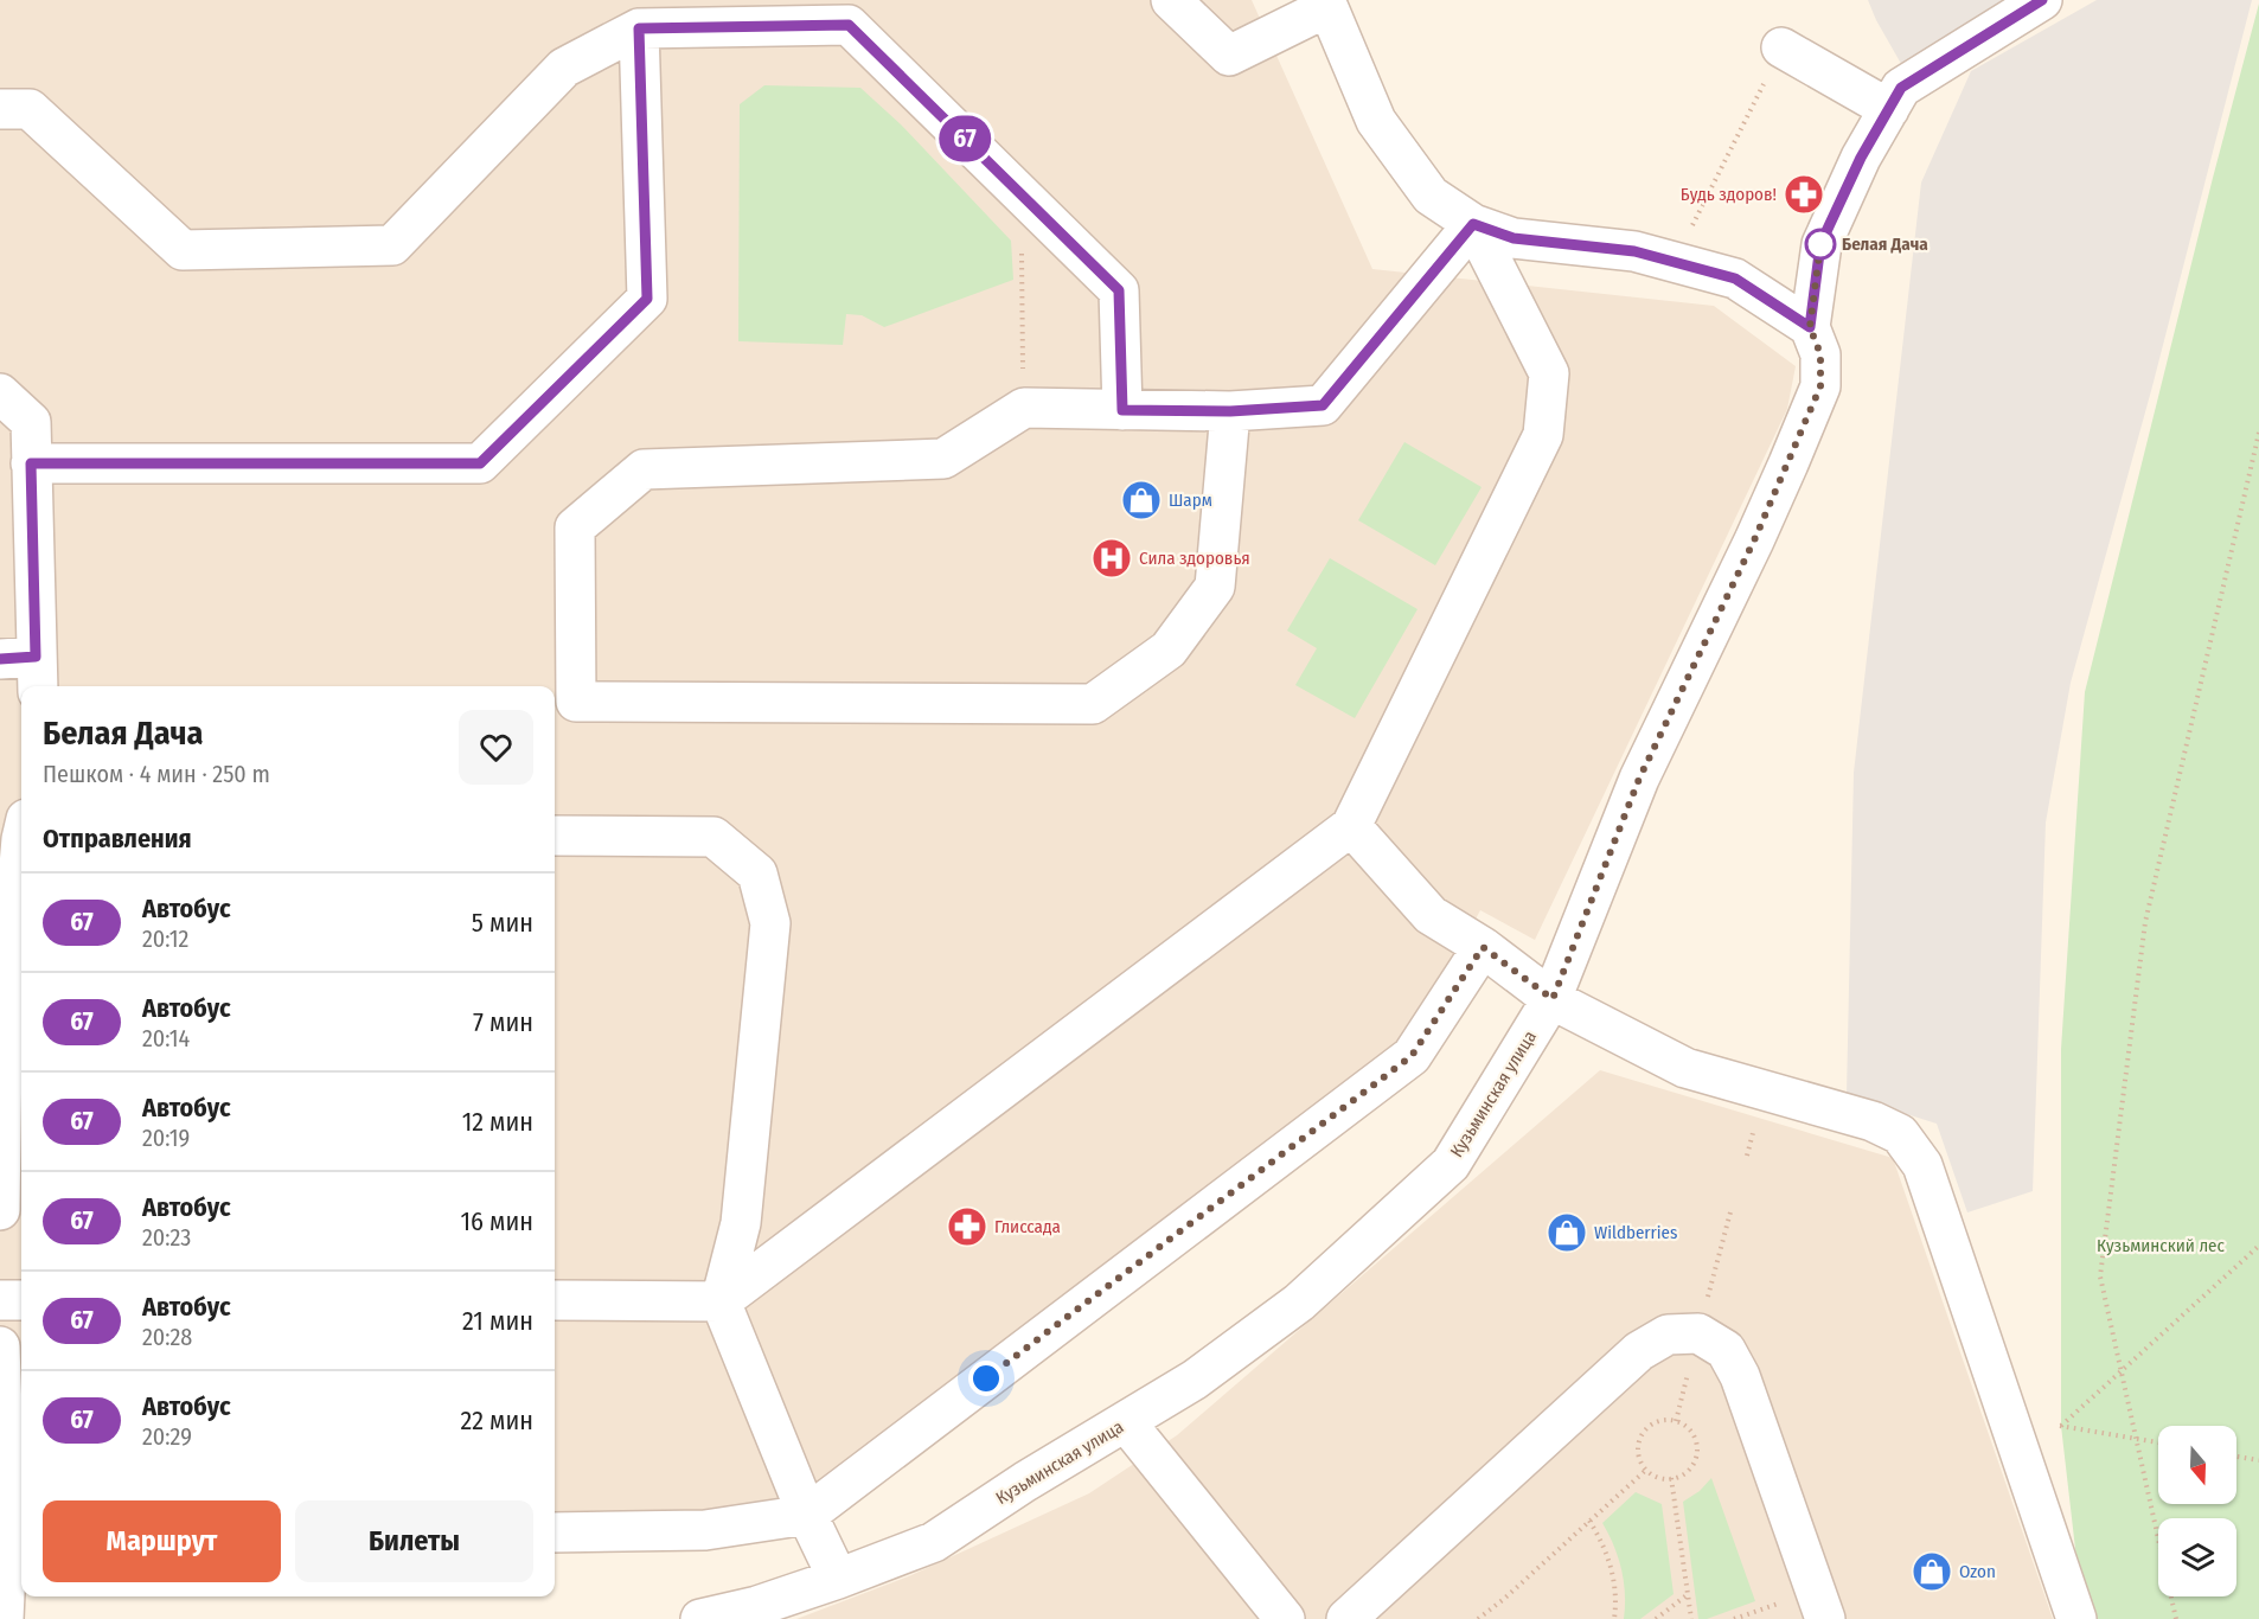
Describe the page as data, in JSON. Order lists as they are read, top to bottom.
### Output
{
  "streets": {
    "street": ["Кузьминская улица"]
  },
  "parks": ["Кузьминский лес"],
  "places": {
    "pharmacy": ["Будь здоров!", "Глиссада"],
    "other": ["Белая Дача"],
    "shop": ["Шарм", "Wildberries", "Ozon"],
    "hospital": ["Сила здоровья"]
  },
  "lines": ["bus line 67"],
  "north": "bottom",
  "page": {
    "on_map": "67",
    "heading": [
      ["Белая Дача", "Пешком · 4 мин · 250 m"],
      "Отправления"
    ],
    "list": [
      {
        "mark": "67",
        "name": "Автобус",
        "note": "20:12",
        "value": "5 мин"
      },
      {
        "mark": "67",
        "name": "Автобус",
        "note": "20:14",
        "value": "7 мин"
      },
      {
        "mark": "67",
        "name": "Автобус",
        "note": "20:19",
        "value": "12 мин"
      },
      {
        "mark": "67",
        "name": "Автобус",
        "note": "20:23",
        "value": "16 мин"
      },
      {
        "mark": "67",
        "name": "Автобус",
        "note": "20:28",
        "value": "21 мин"
      },
      {
        "mark": "67",
        "name": "Автобус",
        "note": "20:29",
        "value": "22 мин"
      }
    ],
    "buttons": ["Маршрут", "Билеты"]
  }
}
